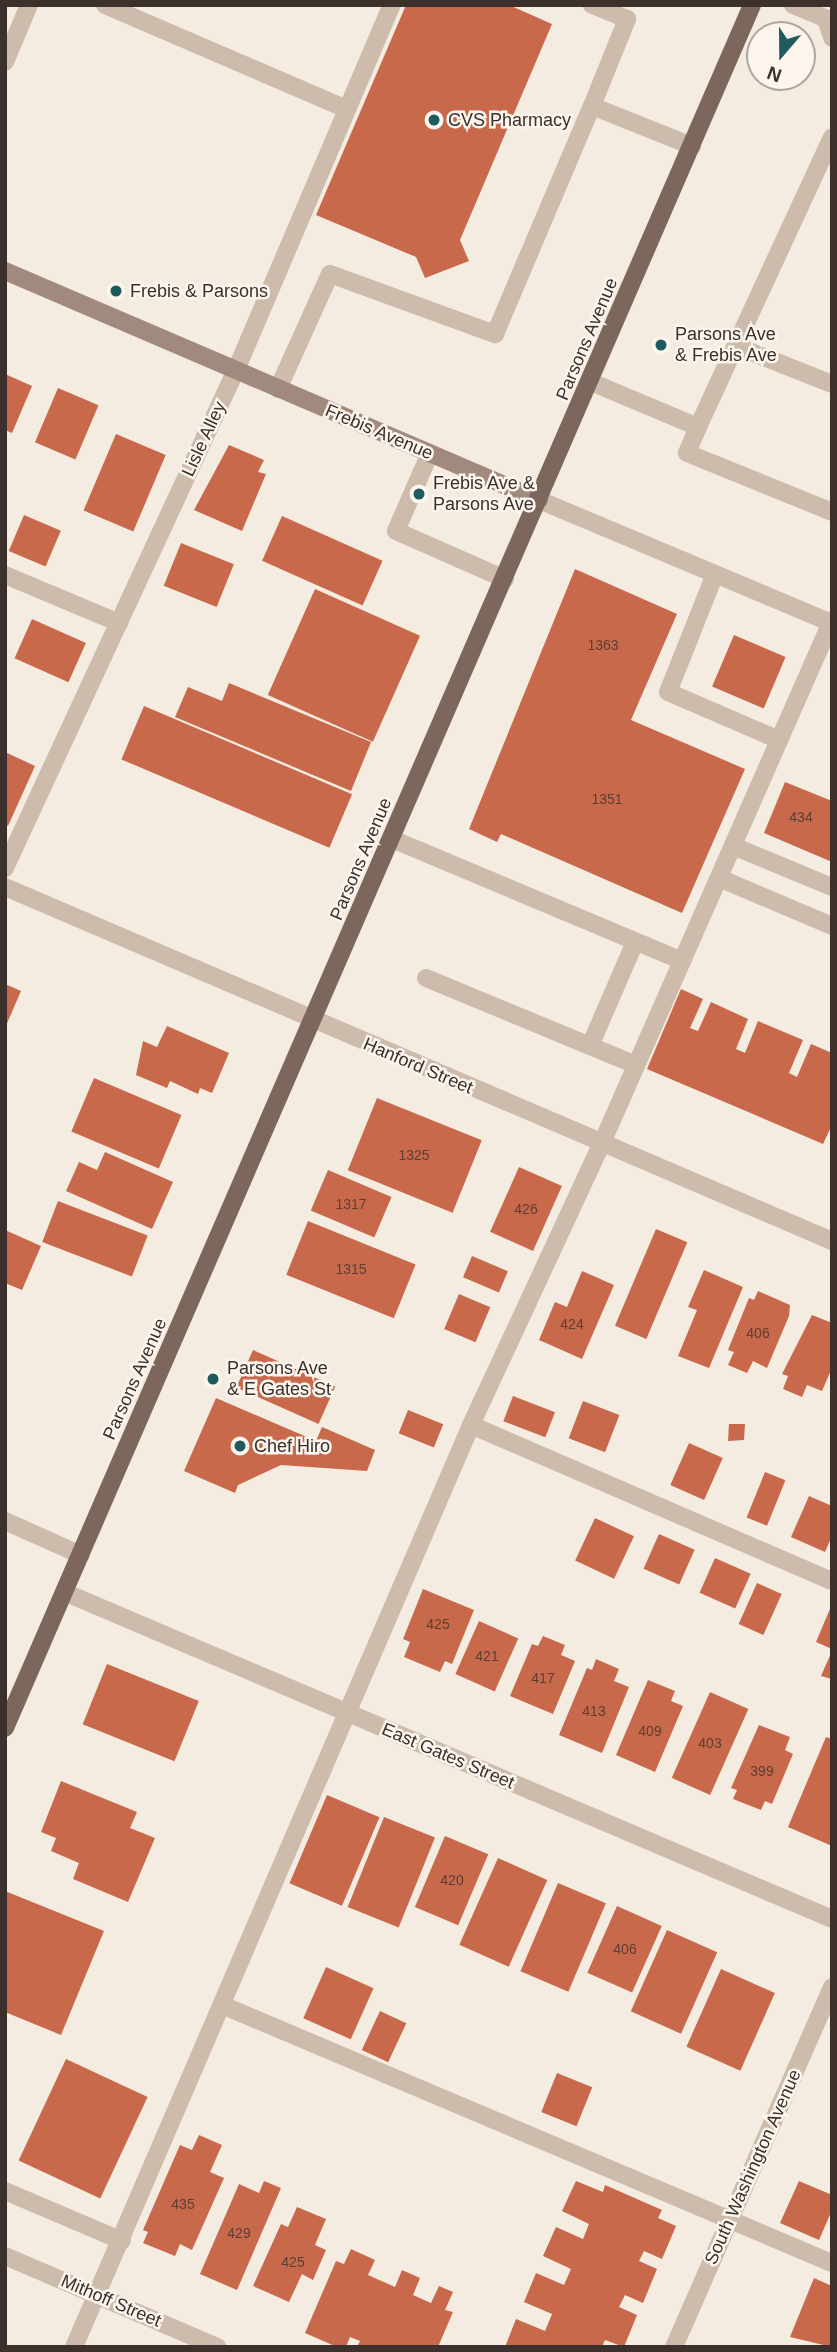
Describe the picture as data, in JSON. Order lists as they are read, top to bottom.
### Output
{
  "streets": {
    "main road": ["Parsons Avenue", "Frebis Avenue"],
    "street": [
      "Lisle Alley",
      "Hanford Street",
      "East Gates Street",
      "South Washington Avenue",
      "Mithoff Street"
    ]
  },
  "crossings": [
    ["Parsons Avenue", "Frebis Avenue"],
    ["Parsons Avenue", "Hanford Street"],
    ["Parsons Avenue", "East Gates Street"],
    ["Frebis Avenue", "Lisle Alley"]
  ],
  "places": [
    "CVS Pharmacy",
    "Frebis & Parsons",
    "Parsons Ave & Frebis Ave",
    "Frebis Ave & Parsons Ave",
    "Parsons Ave & E Gates St",
    "Chef Hiro"
  ],
  "house_numbers": [
    "1363",
    "1351",
    "434",
    "1325",
    "1317",
    "426",
    "1315",
    "424",
    "406",
    "425",
    "421",
    "417",
    "413",
    "409",
    "403",
    "399",
    "420",
    "406",
    "435",
    "429",
    "425"
  ],
  "north": "bottom"
}
